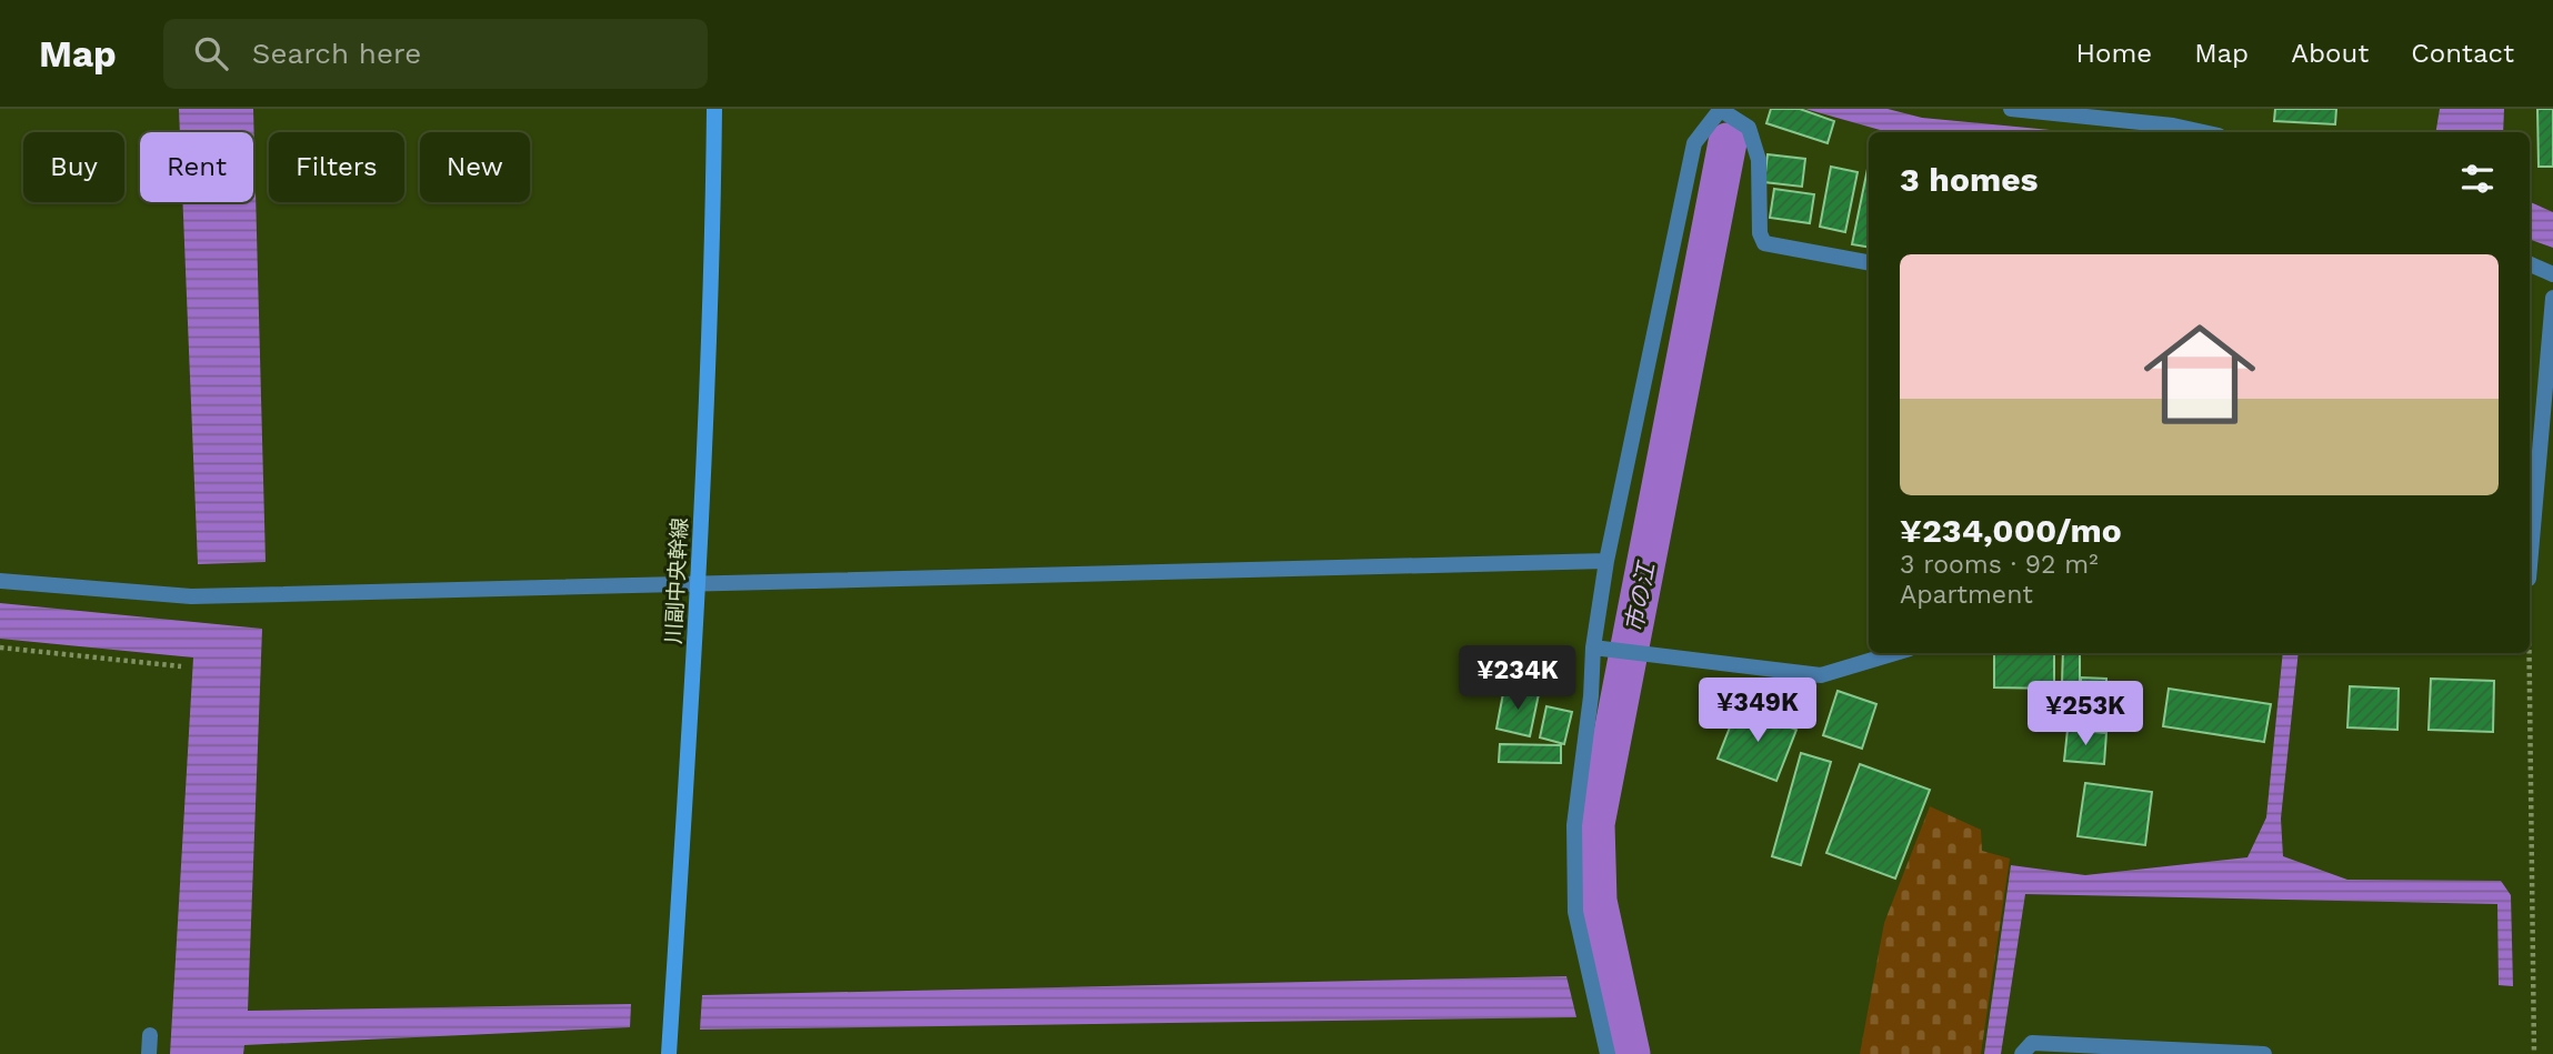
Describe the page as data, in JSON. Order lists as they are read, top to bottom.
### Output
{
  "streets": {
    "street": ["川副中央幹線"]
  },
  "water": ["市の江"],
  "page": {
    "header": "Map",
    "search": "Search here",
    "nav": [
      "Home",
      "Map",
      "About",
      "Contact"
    ],
    "chip": [
      "Buy",
      "Rent",
      "Filters",
      "New"
    ],
    "heading": "3 homes",
    "list": [
      {
        "name": "¥234,000/mo",
        "note": "3 rooms · 92 m² · Apartment"
      }
    ],
    "price": ["¥234K", "¥349K", "¥253K"]
  }
}
